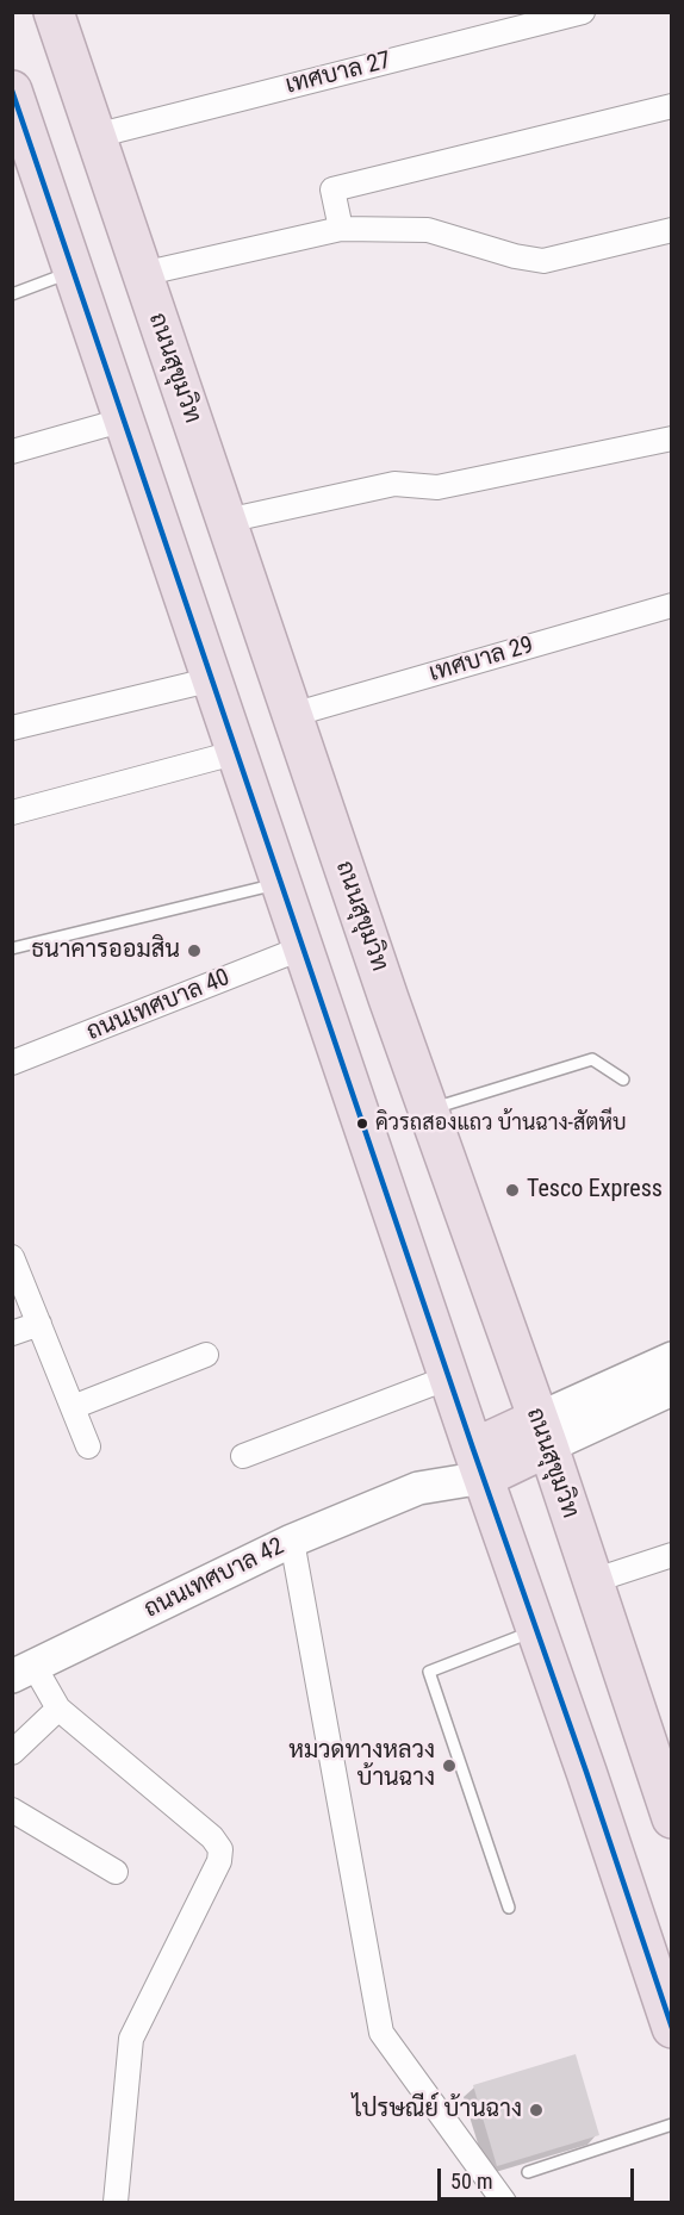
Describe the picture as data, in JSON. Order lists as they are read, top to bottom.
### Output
{
  "streets": {
    "highway": ["ถนนสุขุมวิท"],
    "street": [
      "เทศบาล 27",
      "เทศบาล 29",
      "ถนนเทศบาล 40",
      "ถนนเทศบาล 42"
    ]
  },
  "crossings": [
    ["เทศบาล 27", "ถนนสุขุมวิท"],
    ["ถนนสุขุมวิท", "เทศบาล 29"]
  ],
  "places": [
    "ธนาคารออมสิน",
    "คิวรถสองแถว บ้านฉาง-สัตหีบ",
    "Tesco Express",
    "หมวดทางหลวง บ้านฉาง",
    "ไปรษณีย์ บ้านฉาง"
  ],
  "scale_bar": "50 m"
}
